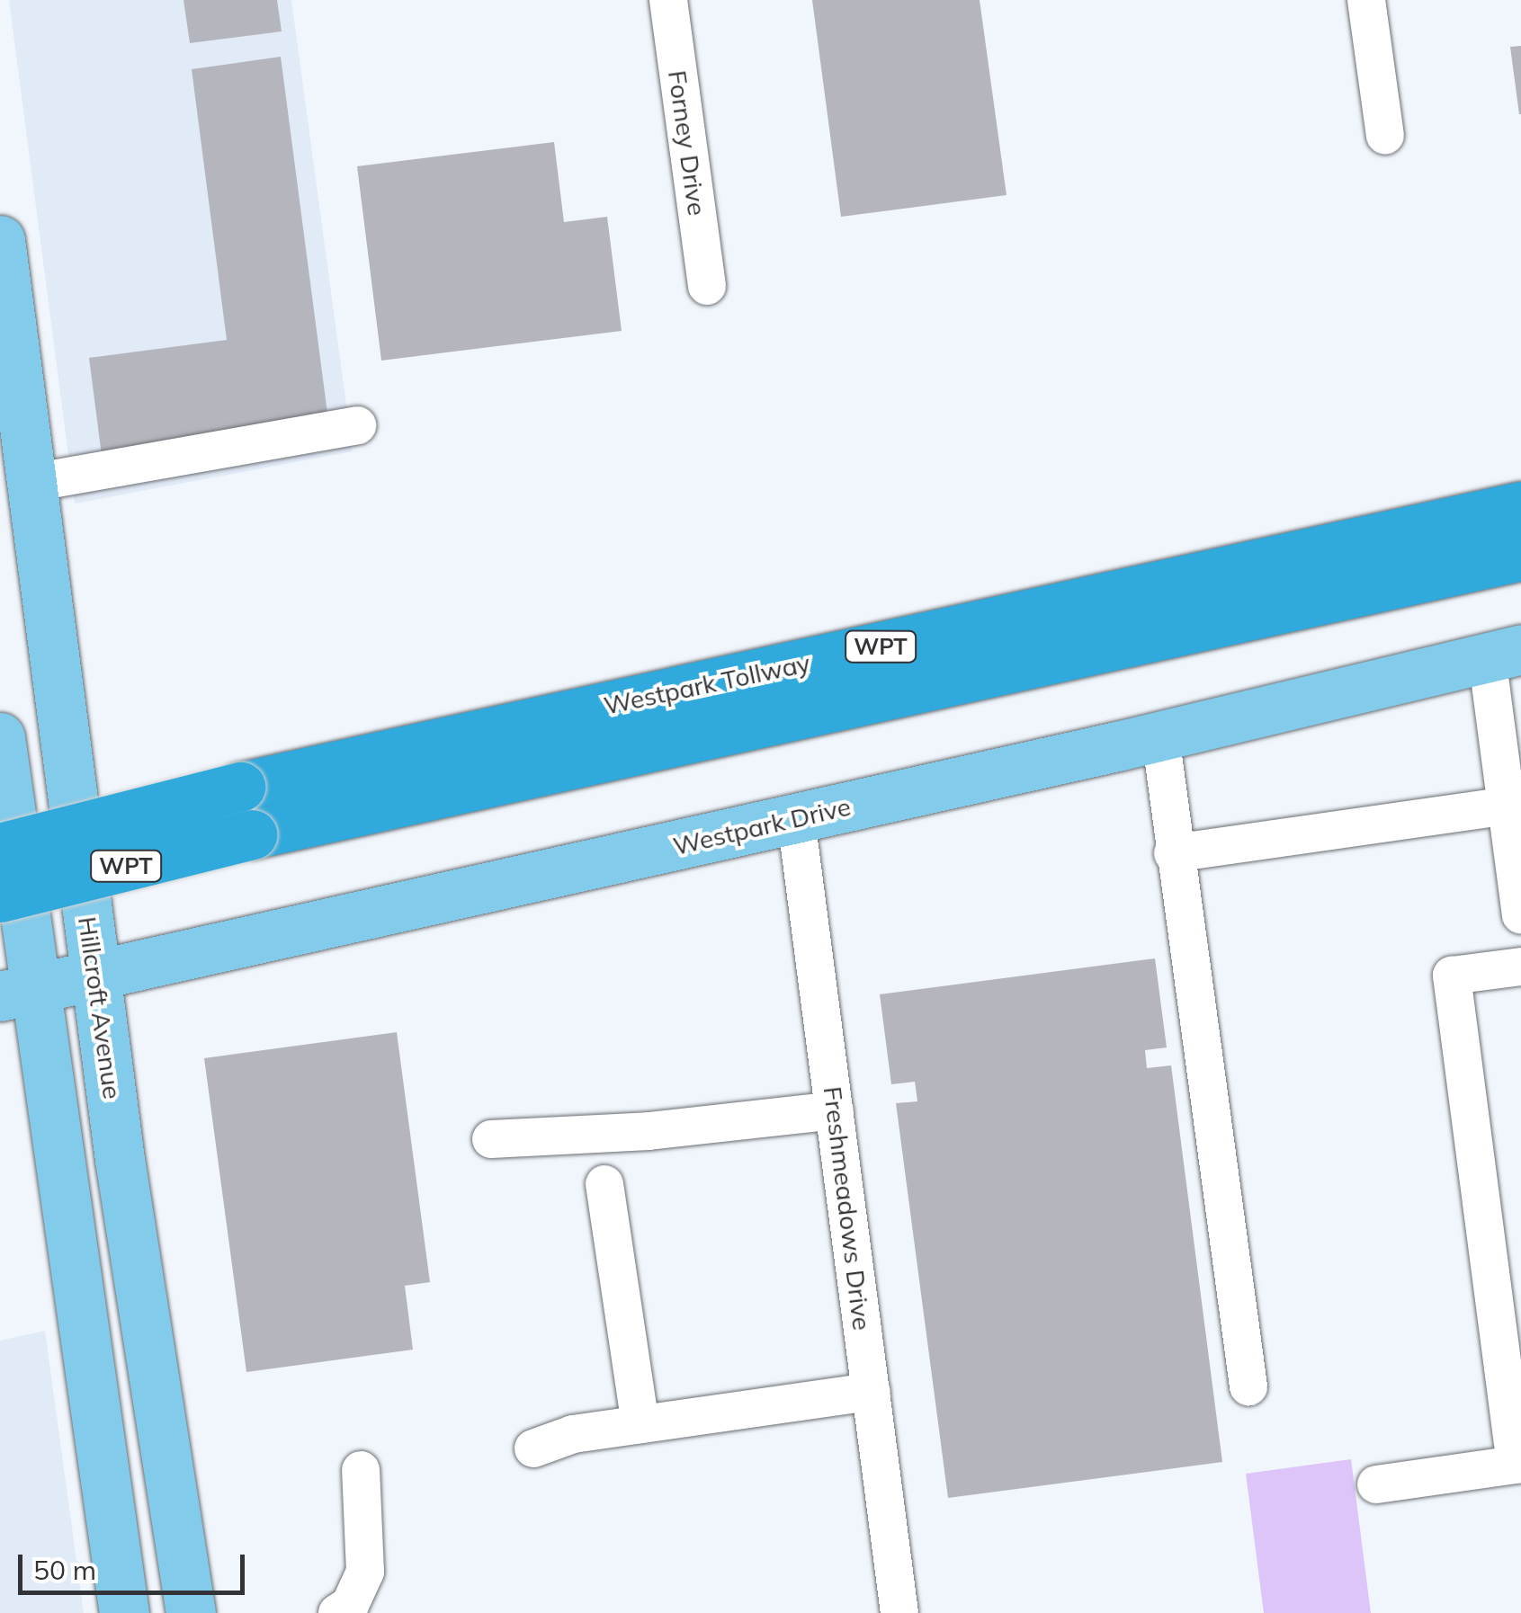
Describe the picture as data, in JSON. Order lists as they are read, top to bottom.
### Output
{
  "streets": {
    "highway": ["WPT", "Westpark Tollway"],
    "main road": ["Westpark Drive", "Hillcroft Avenue"],
    "street": ["Forney Drive", "Freshmeadows Drive"]
  },
  "crossings": [
    ["Westpark Drive", "Hillcroft Avenue"],
    ["Westpark Drive", "Freshmeadows Drive"]
  ],
  "scale_bar": "50 m"
}
